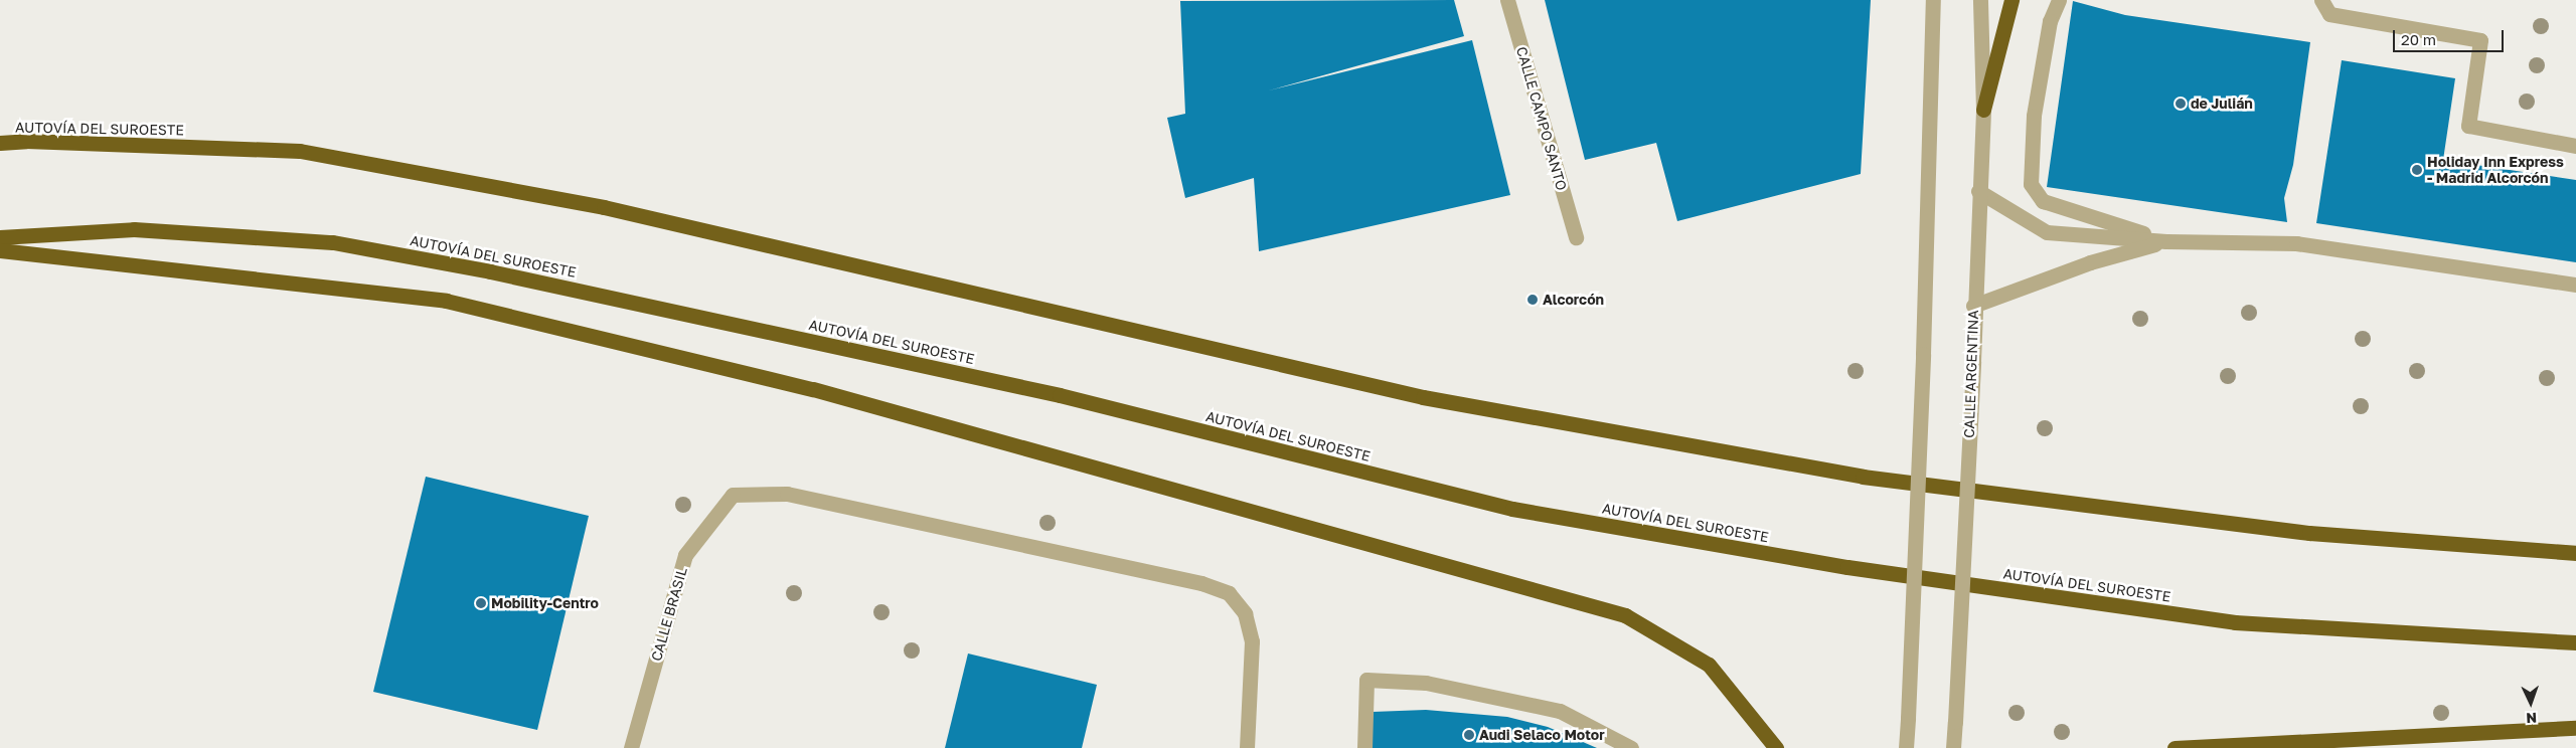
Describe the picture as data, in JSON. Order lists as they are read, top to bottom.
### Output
{
  "streets": {
    "highway": ["AUTOVÍA DEL SUROESTE"],
    "street": ["CALLE CAMPO SANTO", "CALLE ARGENTINA", "CALLE BRASIL"]
  },
  "places": [
    "de Julián",
    "Holiday Inn Express - Madrid Alcorcón",
    "Alcorcón",
    "Mobility-Centro",
    "Audi Selaco Motor"
  ],
  "scale_bar": "20 m",
  "north": "bottom"
}
